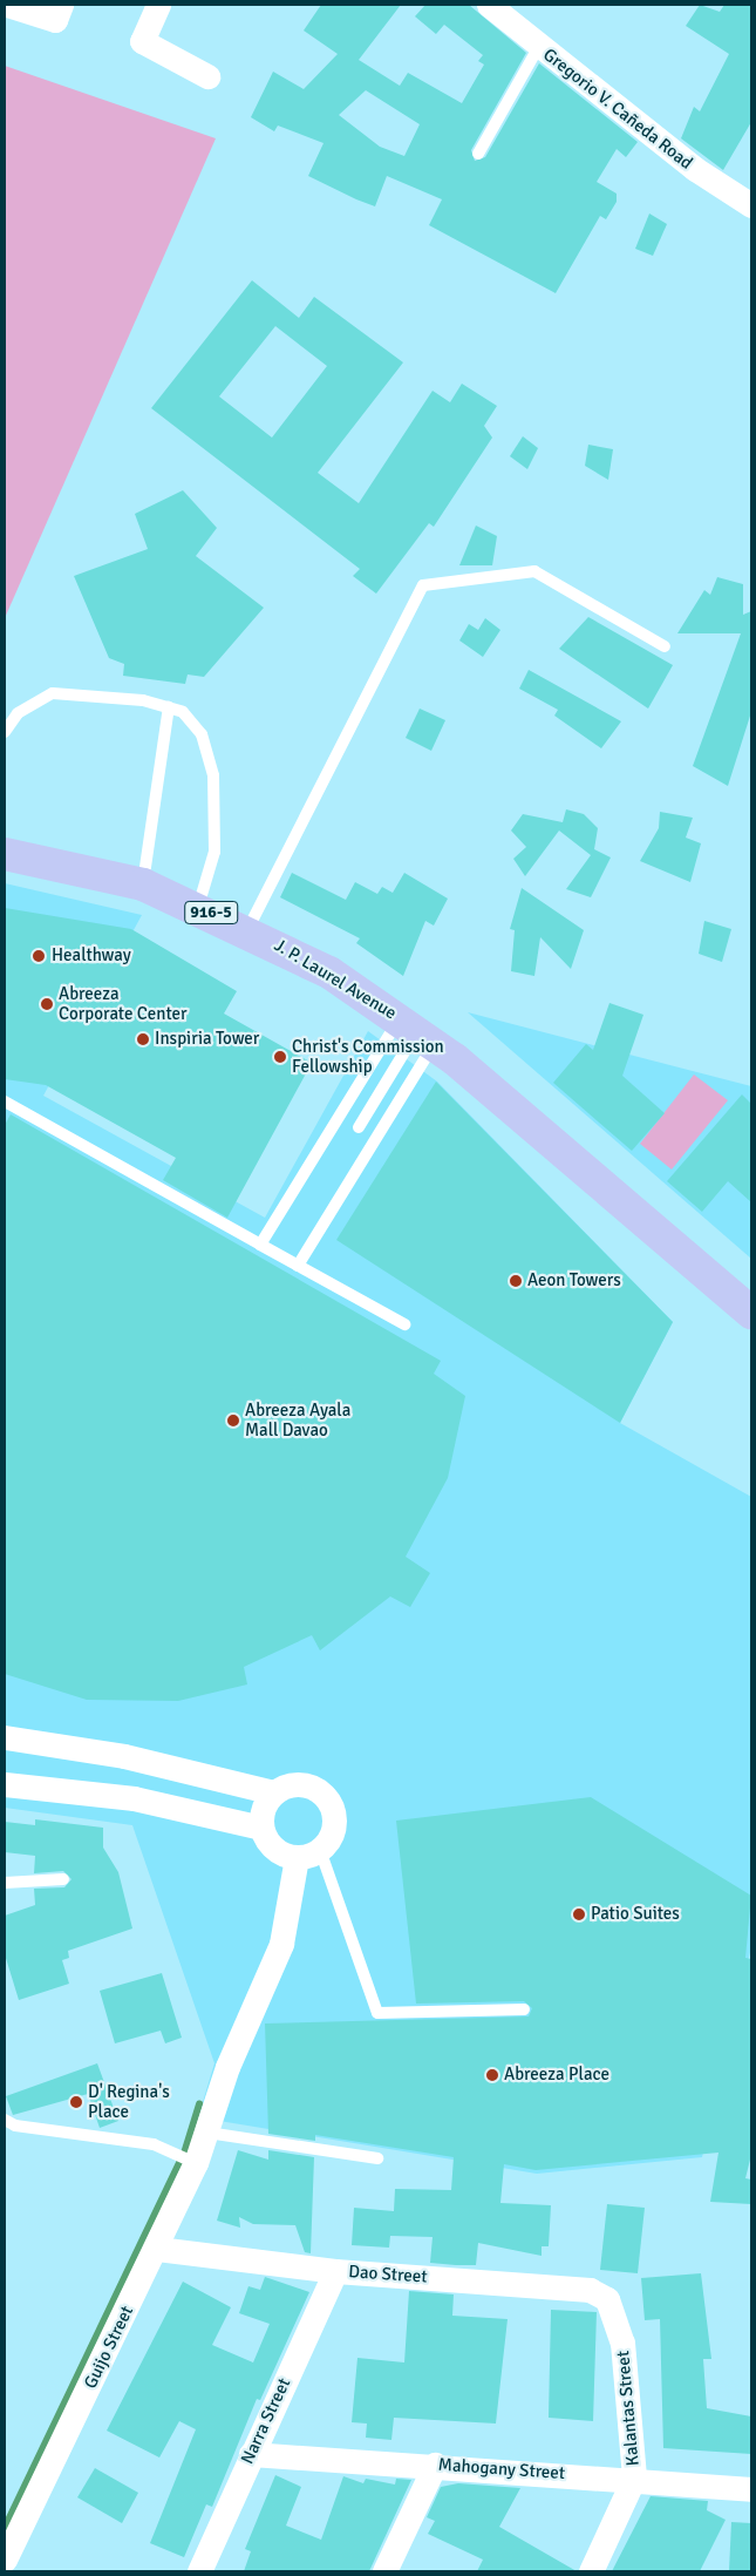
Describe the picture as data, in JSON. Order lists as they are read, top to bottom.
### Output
{
  "streets": {
    "main road": ["916-5", "J. P. Laurel Avenue"],
    "street": [
      "Gregorio V. Cañeda Road",
      "Dao Street",
      "Guijo Street",
      "Kalantas Street",
      "Narra Street",
      "Mahogany Street"
    ]
  },
  "crossings": [
    ["Dao Street", "Guijo Street"],
    ["Dao Street", "Kalantas Street"],
    ["Dao Street", "Narra Street"],
    ["Kalantas Street", "Mahogany Street"],
    ["Narra Street", "Mahogany Street"]
  ],
  "places": [
    "Healthway",
    "Abreeza Corporate Center",
    "Inspiria Tower",
    "Christ's Commission Fellowship",
    "Aeon Towers",
    "Abreeza Ayala Mall Davao",
    "Patio Suites",
    "Abreeza Place",
    "D' Regina's Place"
  ]
}
